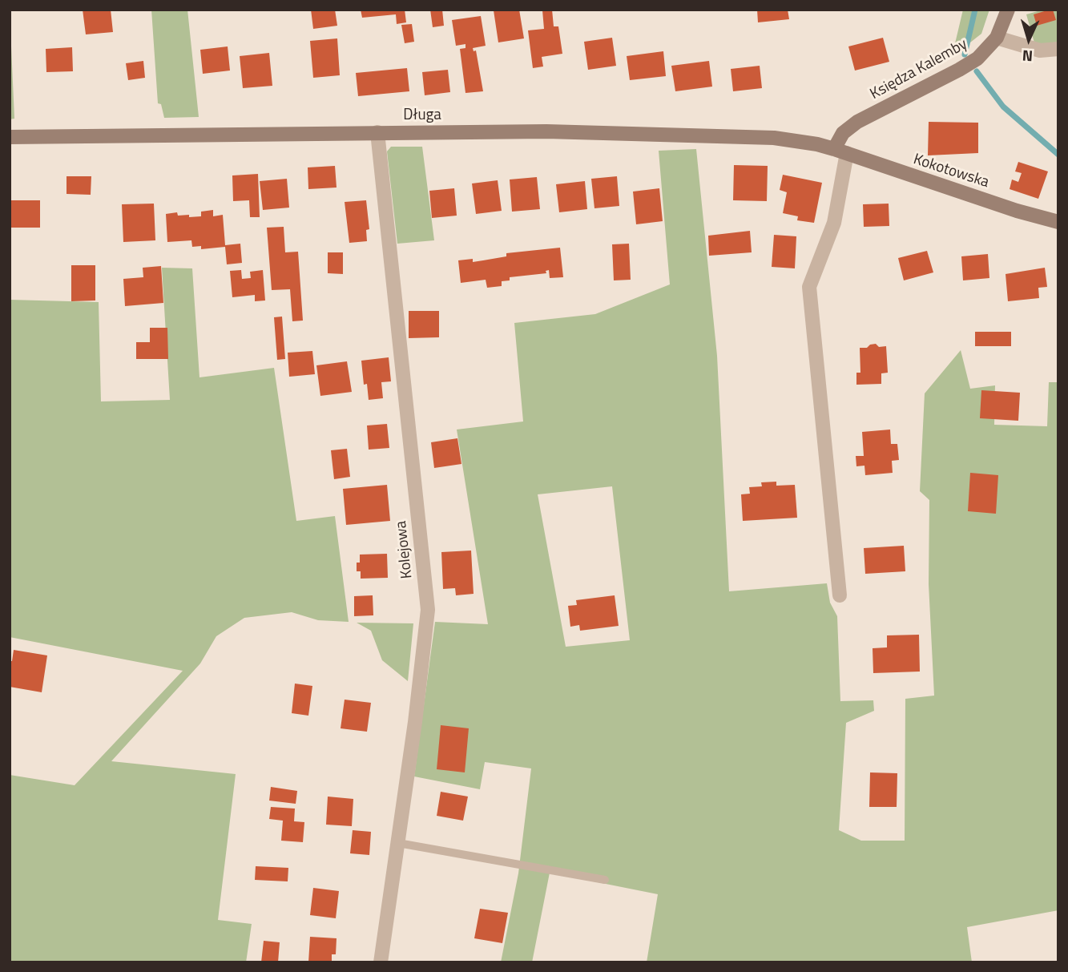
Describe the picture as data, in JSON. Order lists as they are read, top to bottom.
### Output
{
  "streets": {
    "street": [
      "Księdza Kalemby",
      "Długa",
      "Kokotowska",
      "Kolejowa"
    ]
  },
  "crossings": [
    ["Księdza Kalemby", "Długa"],
    ["Księdza Kalemby", "Kokotowska"],
    ["Długa", "Kokotowska"],
    ["Długa", "Kolejowa"]
  ],
  "north": "bottom"
}
